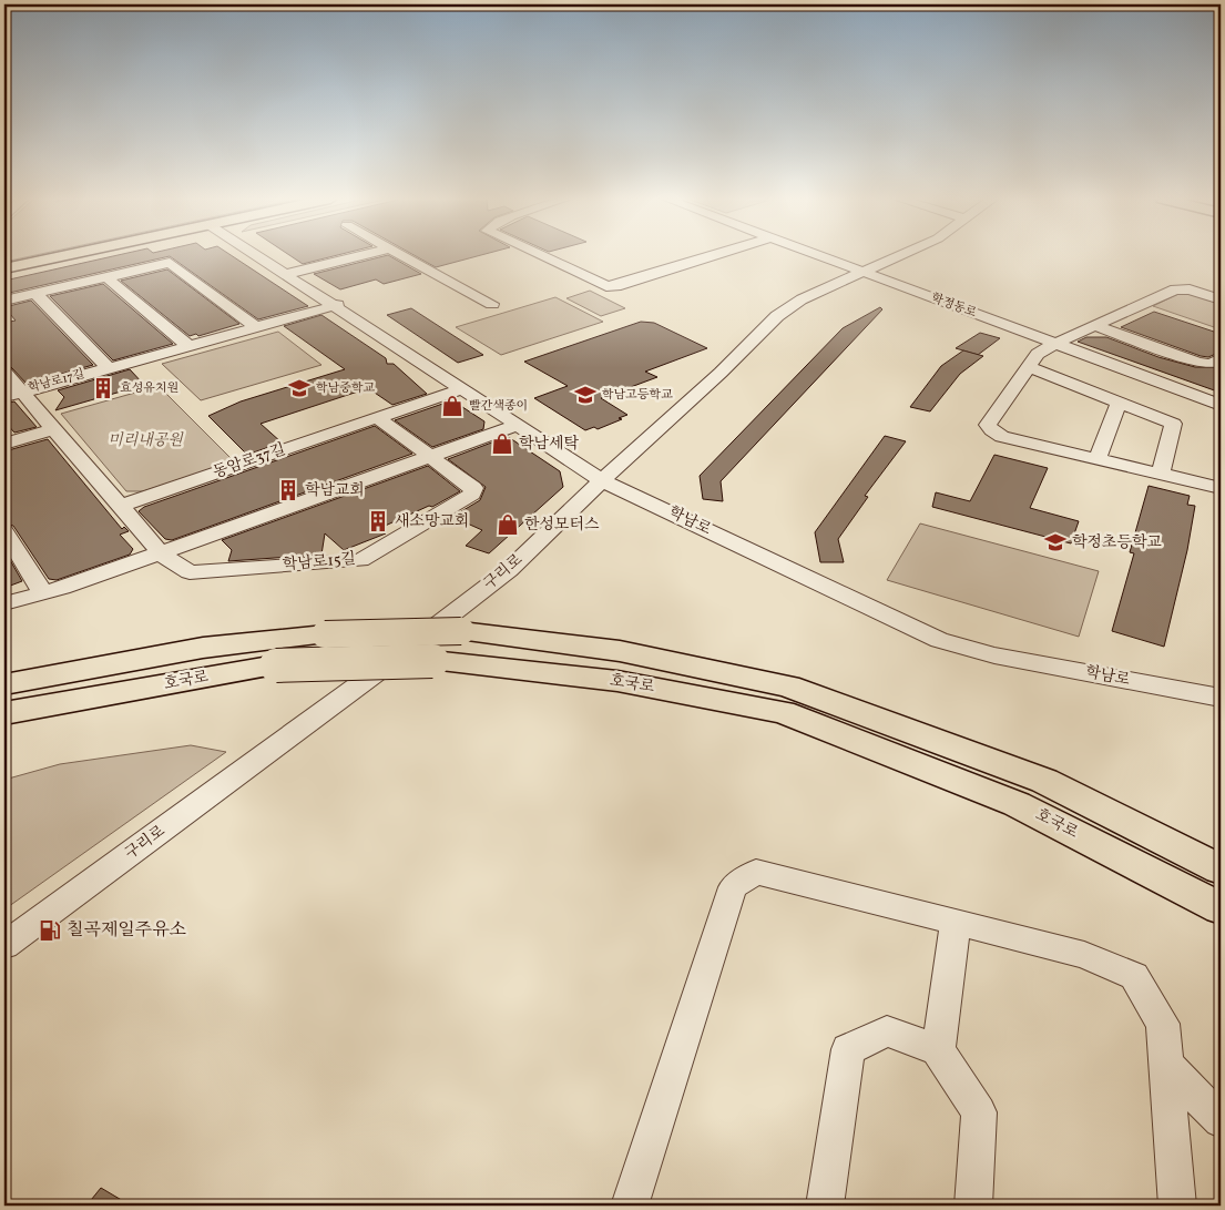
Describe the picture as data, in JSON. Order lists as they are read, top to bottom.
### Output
{
  "streets": {
    "main road": ["호국로"],
    "street": [
      "학정동로",
      "학남로17길",
      "동암로37길",
      "학남로",
      "학남로15길",
      "구리로"
    ]
  },
  "crossings": [
    ["학정동로", "구리로"],
    ["학남로17길", "학남로"],
    ["동암로37길", "학남로"],
    ["학남로", "구리로"]
  ],
  "parks": ["미리내공원"],
  "places": {
    "building": ["효성유치원", "학남교회", "새소망교회"],
    "school or university": ["학남중학교", "학남고등학교", "학정초등학교"],
    "shop": ["빨간색종이", "학남세탁", "한성모터스"],
    "fuel station": ["칠곡제일주유소"]
  }
}
